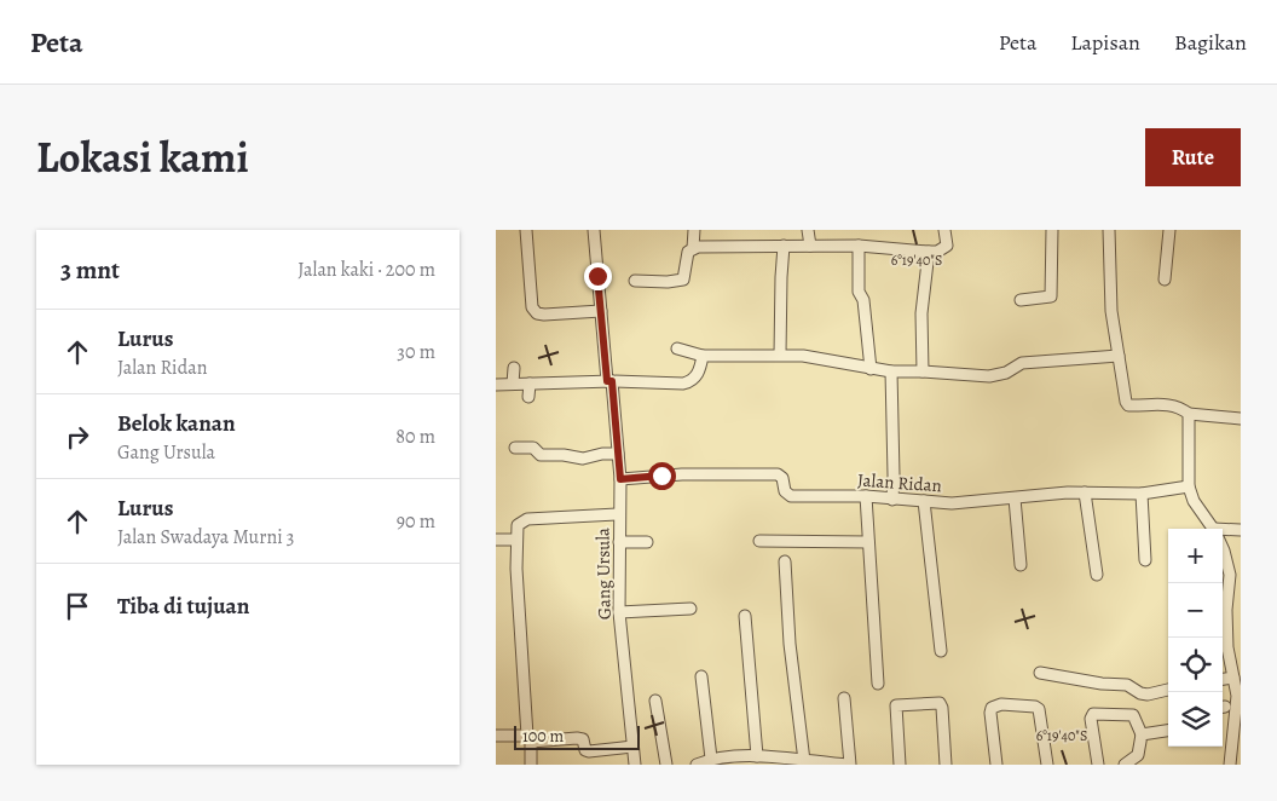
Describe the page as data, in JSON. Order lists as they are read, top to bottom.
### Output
{
  "streets": {
    "street": ["Jalan Ridan", "Gang Ursula"]
  },
  "crossings": [
    ["Jalan Ridan", "Gang Ursula"]
  ],
  "scale_bar": "100 m",
  "page": {
    "header": "Peta",
    "nav": ["Peta", "Lapisan", "Bagikan"],
    "title": "Lokasi kami",
    "buttons": "Rute",
    "heading": ["3 mnt", "Jalan kaki · 200 m"],
    "list": [
      ["Lurus", "Jalan Ridan", "30 m"],
      ["Belok kanan", "Gang Ursula", "80 m"],
      ["Lurus", "Jalan Swadaya Murni 3", "90 m"],
      "Tiba di tujuan"
    ],
    "map_buttons": ["+", "−"],
    "scale": "100 m"
  },
  "coordinates": ["6°19'40\"S"]
}
